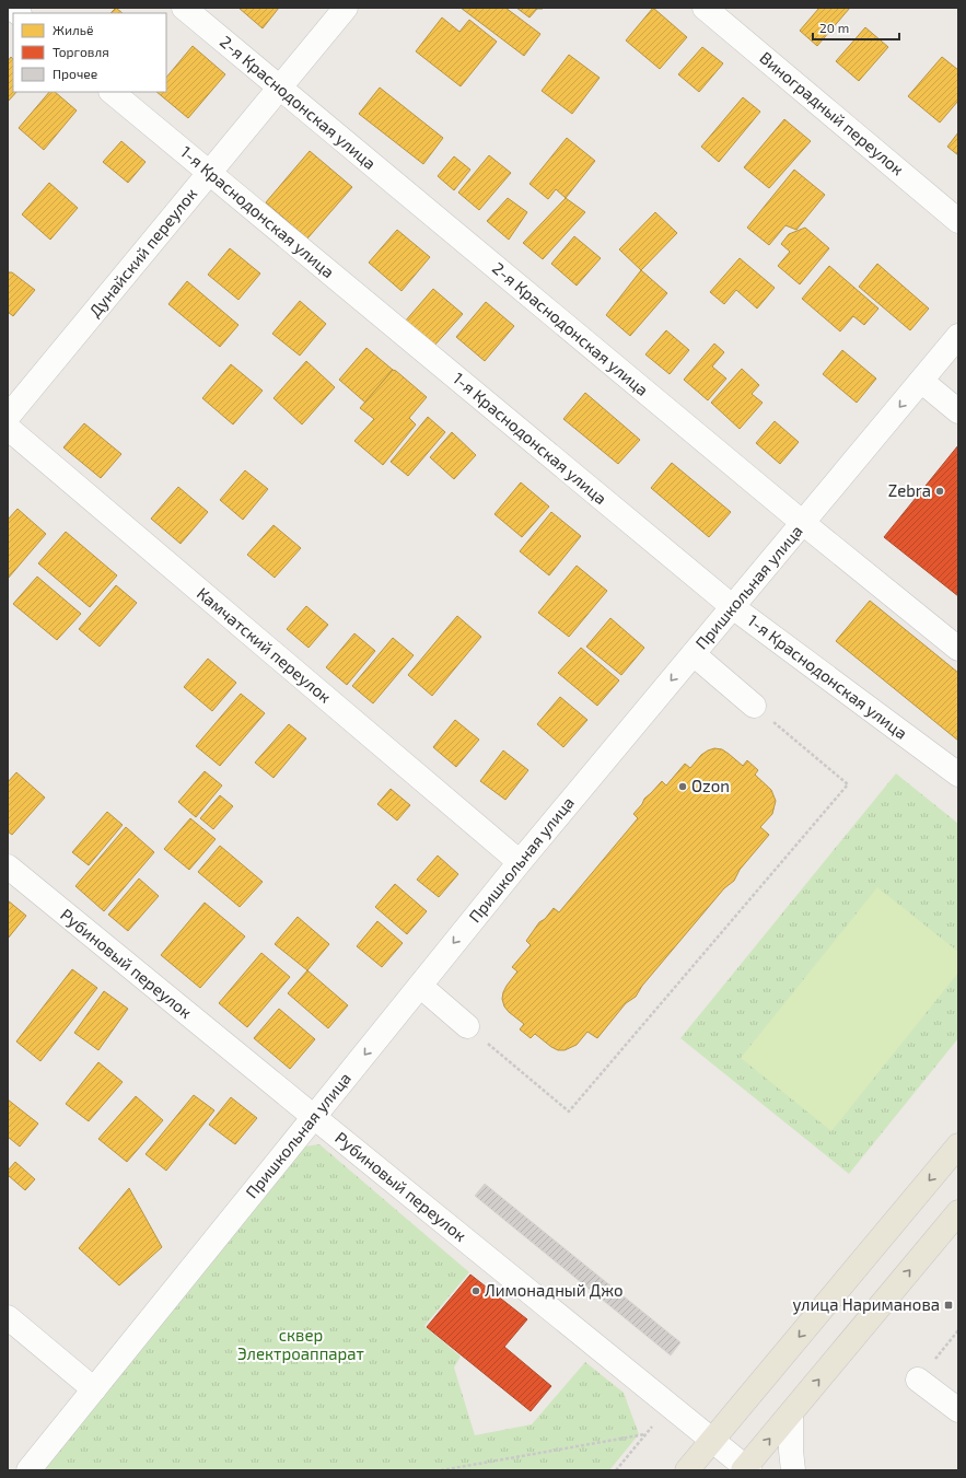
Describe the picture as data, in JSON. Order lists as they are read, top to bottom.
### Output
{
  "streets": {
    "street": [
      "2-я Краснодонская улица",
      "Виноградный переулок",
      "1-я Краснодонская улица",
      "Дунайский переулок",
      "Пришкольная улица",
      "Камчатский переулок",
      "Рубиновый переулок"
    ]
  },
  "crossings": [
    ["2-я Краснодонская улица", "Дунайский переулок"],
    ["2-я Краснодонская улица", "Пришкольная улица"],
    ["1-я Краснодонская улица", "Дунайский переулок"],
    ["1-я Краснодонская улица", "Пришкольная улица"],
    ["Пришкольная улица", "Камчатский переулок"],
    ["Пришкольная улица", "Рубиновый переулок"]
  ],
  "one_way": ["Пришкольная улица"],
  "parks": ["cквер Электроаппарат"],
  "places": {
    "other": ["Zebra", "Ozon", "Лимонадный Джо"],
    "transit": ["улица Нариманова"]
  },
  "legend": ["Жильё", "Торговля", "Прочее"],
  "scale_bar": "20 m"
}
